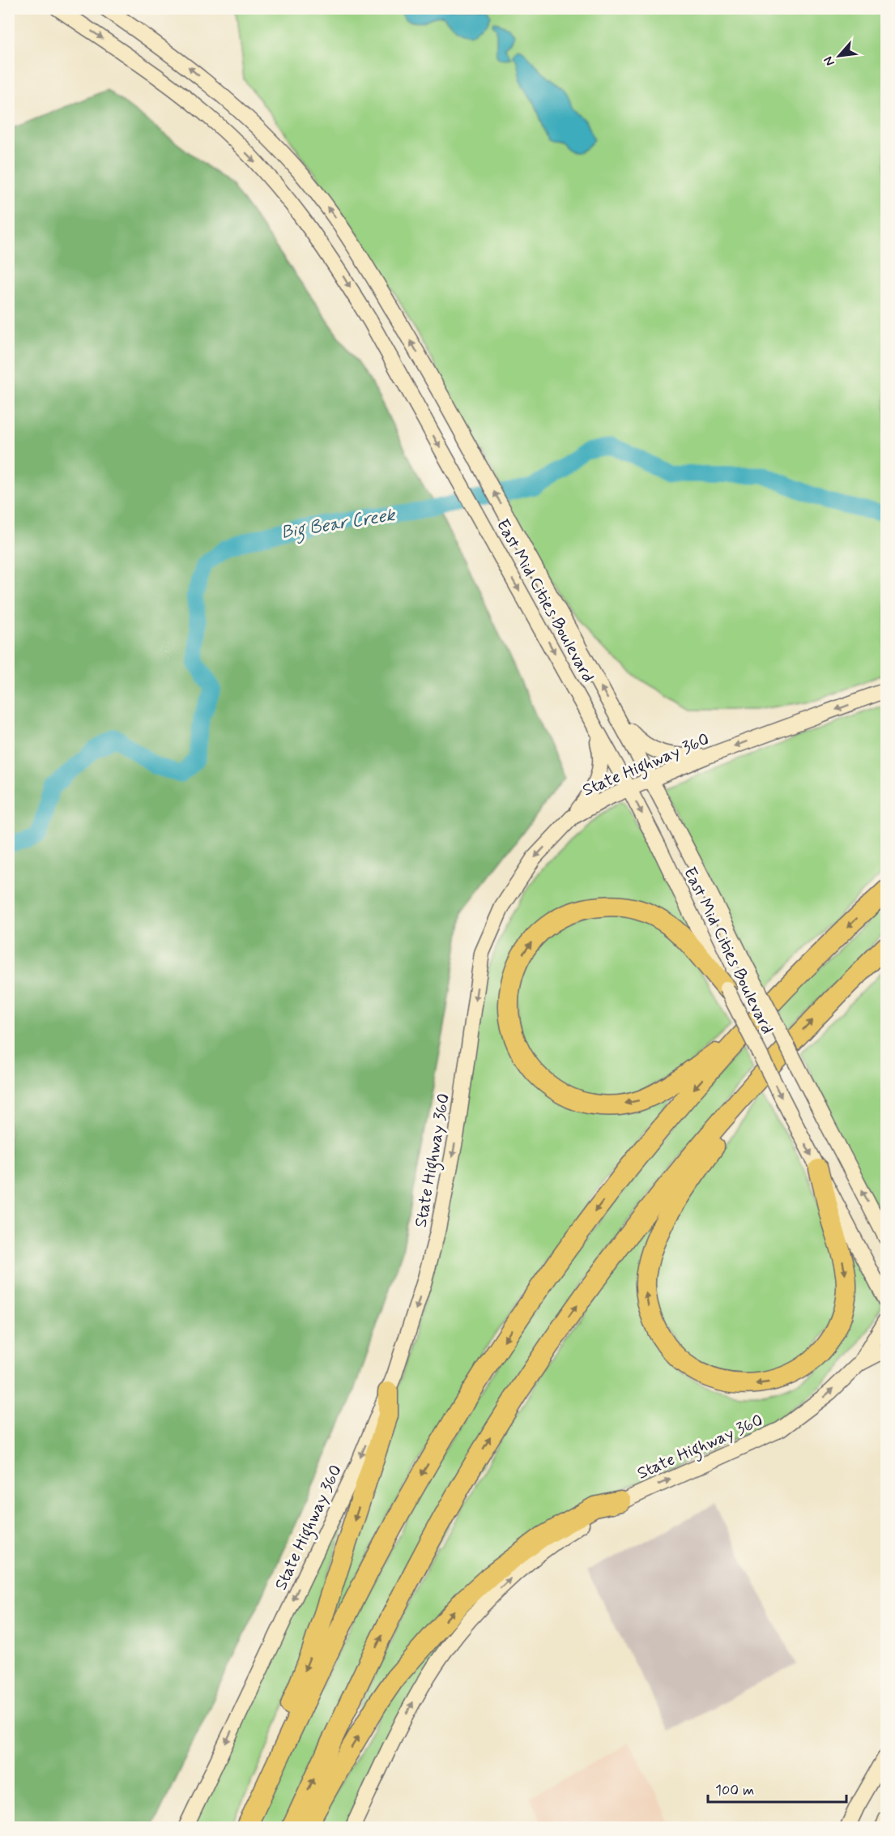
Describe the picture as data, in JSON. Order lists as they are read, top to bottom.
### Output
{
  "streets": {
    "main road": ["East Mid Cities Boulevard", "State Highway 360"]
  },
  "crossings": [
    ["East Mid Cities Boulevard", "State Highway 360"]
  ],
  "water": ["Big Bear Creek"],
  "scale_bar": "100 m",
  "north": "bottom left"
}
